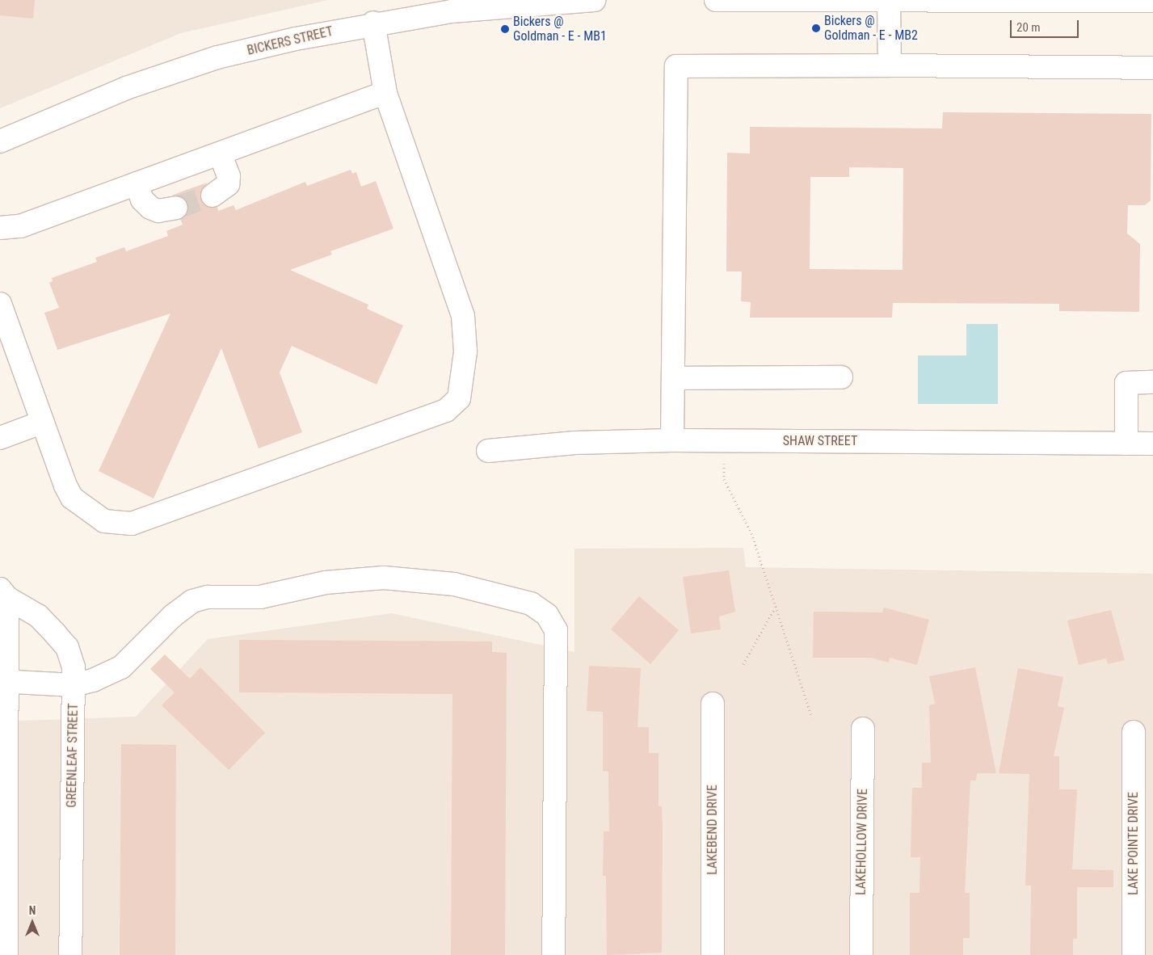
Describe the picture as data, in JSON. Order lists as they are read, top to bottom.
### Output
{
  "streets": {
    "street": [
      "BICKERS STREET",
      "SHAW STREET",
      "GREENLEAF STREET",
      "LAKEBEND DRIVE",
      "LAKEHOLLOW DRIVE",
      "LAKE POINTE DRIVE"
    ]
  },
  "places": ["Bickers @ Goldman - E - MB2", "Bickers @ Goldman - E - MB1"],
  "scale_bar": "20 m",
  "north": "top"
}
